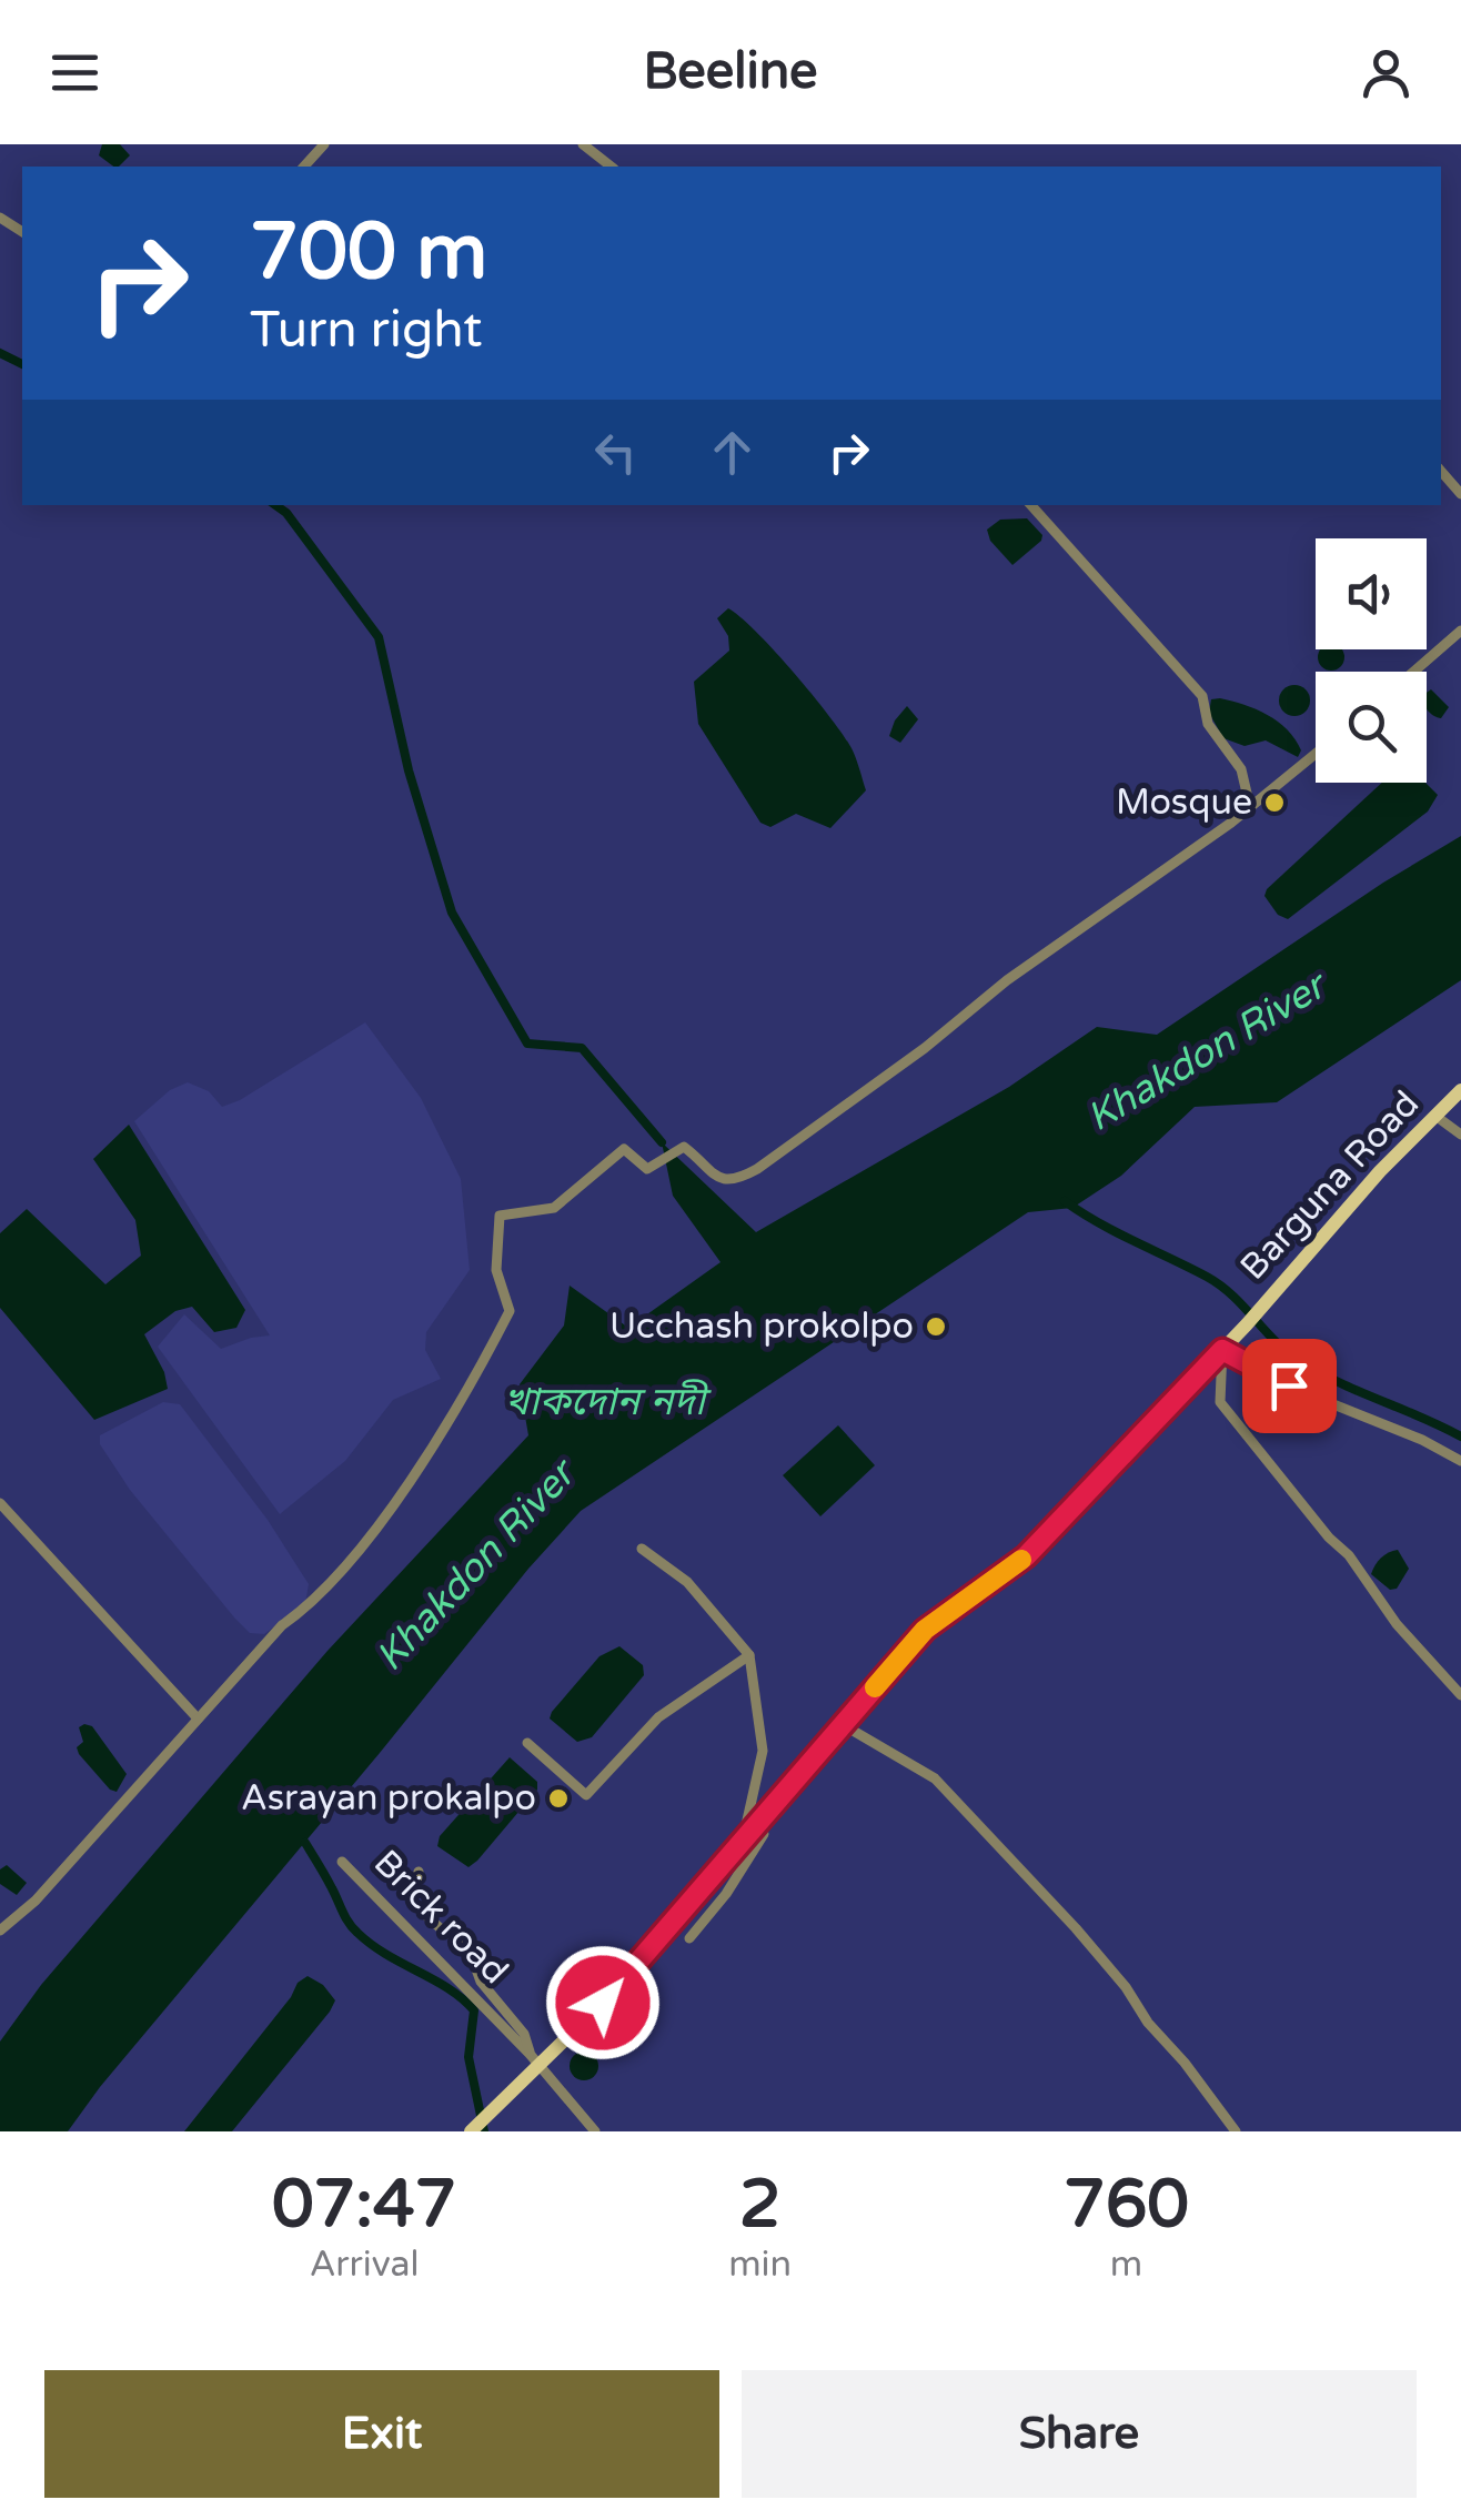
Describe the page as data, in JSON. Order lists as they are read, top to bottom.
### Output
{
  "streets": {
    "main road": ["Barguna Road"],
    "street": ["Brick road"]
  },
  "water": ["Khakdon River", "খাকদোন নদী"],
  "places": ["Mosque", "Ucchash prokolpo", "Asrayan prokalpo"],
  "page": {
    "header": "Beeline",
    "turn": ["700 m", "Turn right"],
    "eta": [
      "07:47",
      "Arrival",
      "2",
      "min",
      "760",
      "m"
    ],
    "buttons": ["Exit", "Share"]
  }
}
